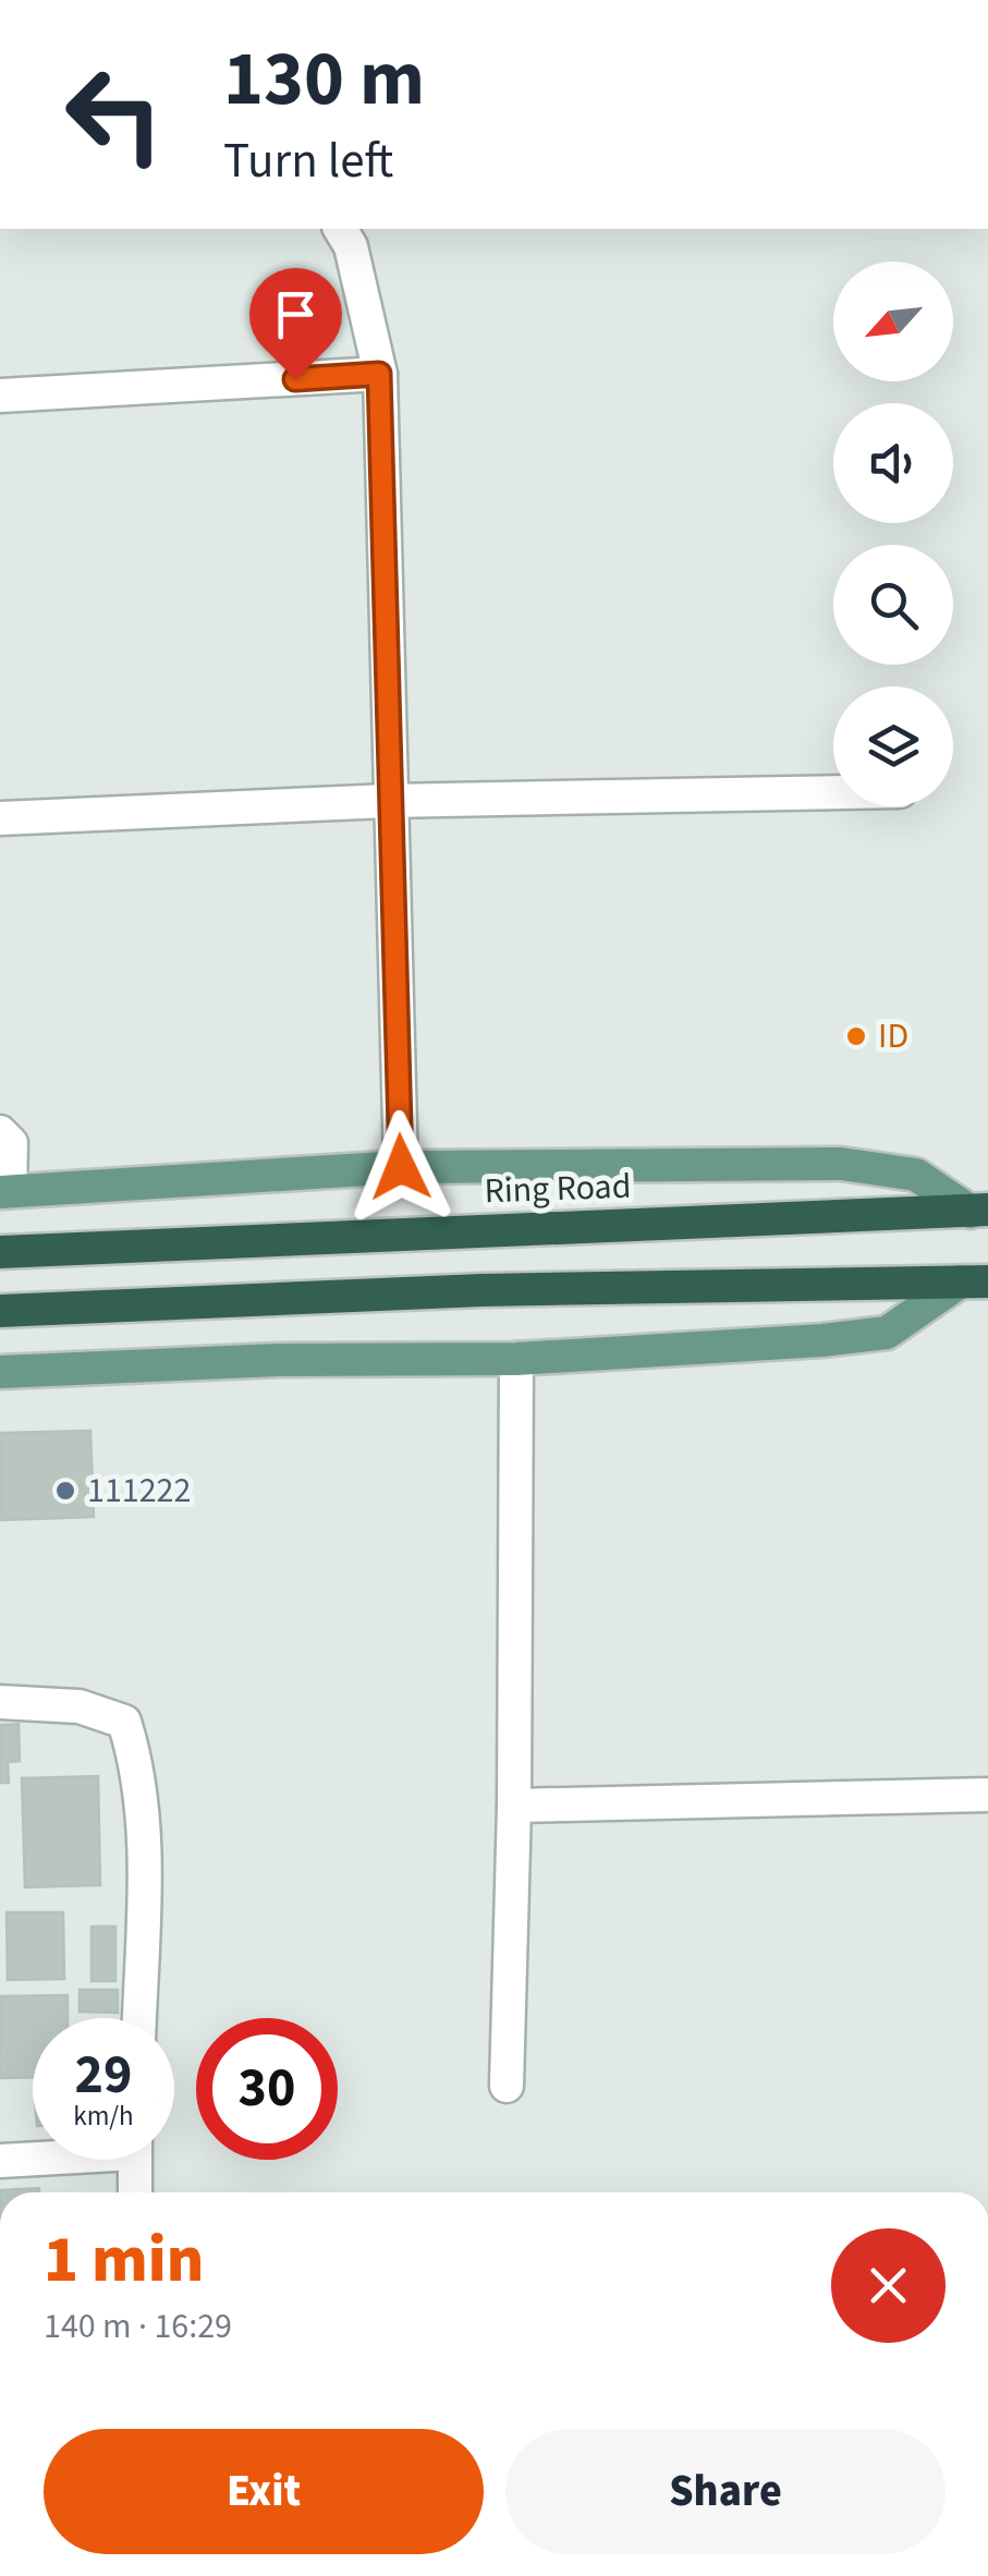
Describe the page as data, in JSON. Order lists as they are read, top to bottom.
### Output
{
  "streets": {
    "highway": ["Ring Road"]
  },
  "places": ["ID", "111222"],
  "north": "bottom left",
  "page": {
    "turn": ["130 m", "Turn left"],
    "speed": "29 km/h",
    "limit": "30",
    "heading": ["1 min", "140 m · 16:29"],
    "buttons": ["Exit", "Share"]
  }
}
